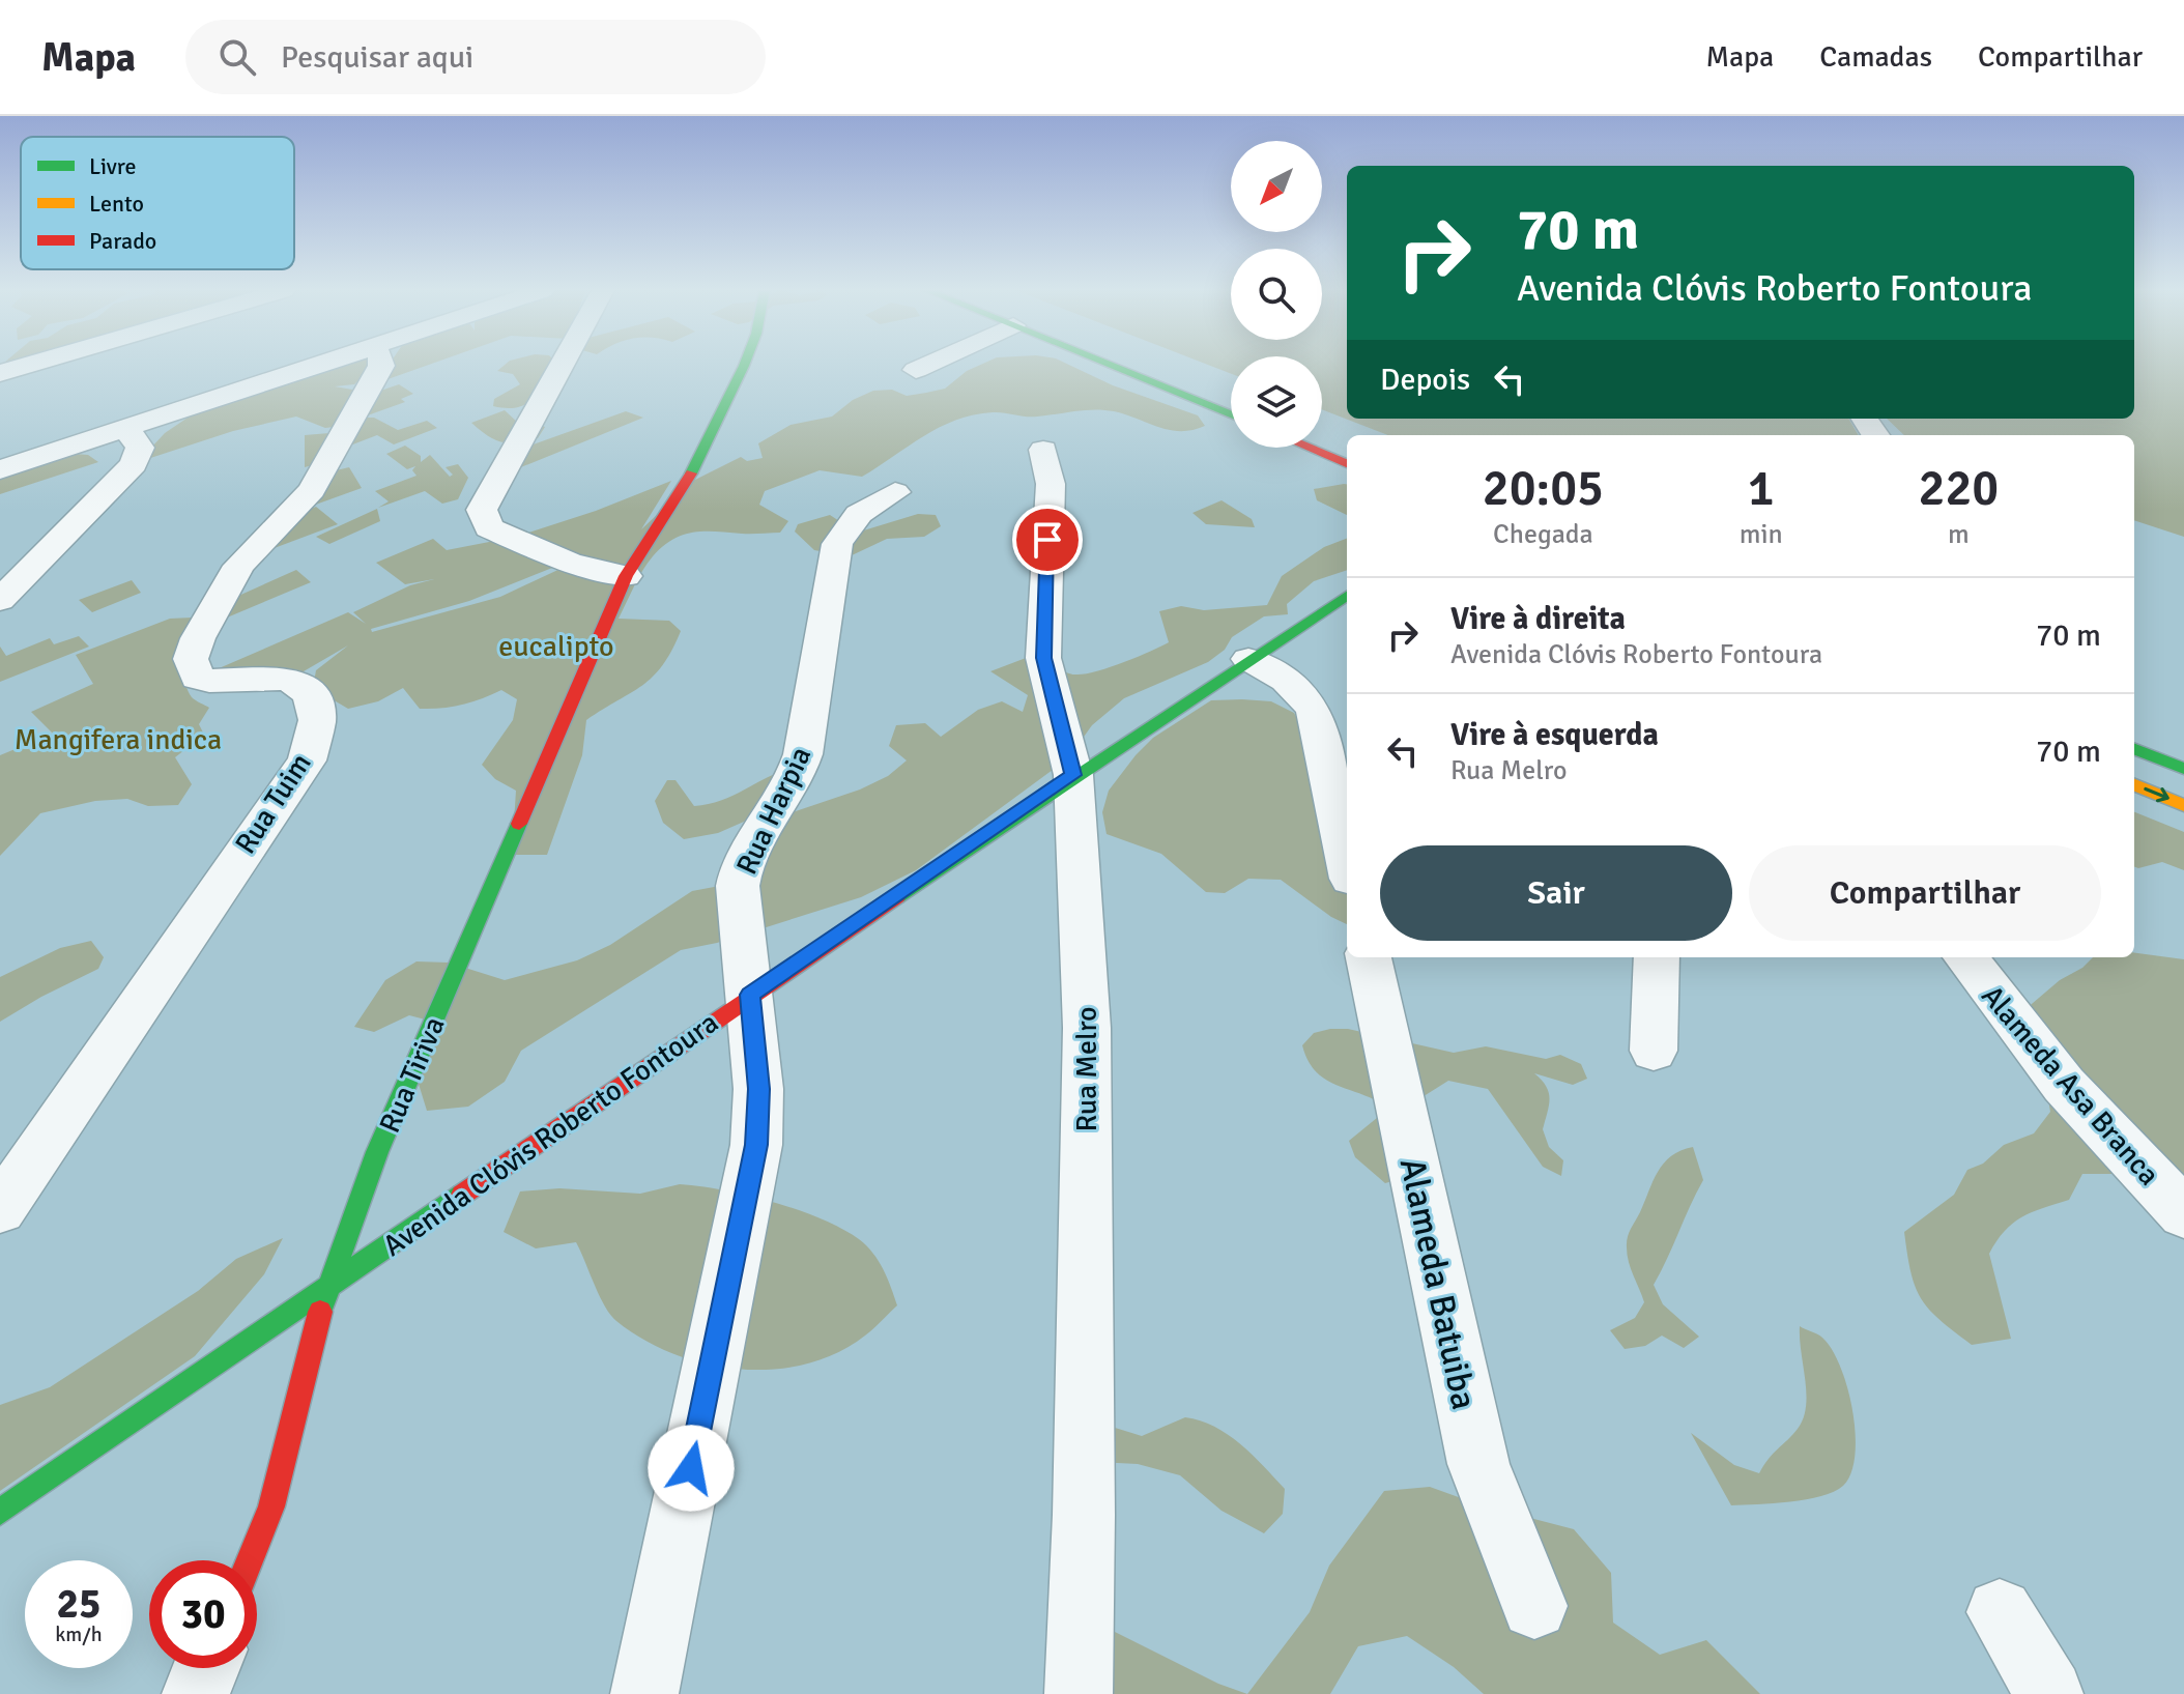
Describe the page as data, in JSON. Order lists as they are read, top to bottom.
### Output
{
  "streets": {
    "street": [
      "Rua Tuim",
      "Rua Harpia",
      "Rua Melro",
      "Rua Tiriva",
      "Alameda Asa Branca",
      "Avenida Clóvis Roberto Fontoura",
      "Alameda Batuiba"
    ]
  },
  "crossings": [
    ["Rua Harpia", "Avenida Clóvis Roberto Fontoura"],
    ["Rua Melro", "Avenida Clóvis Roberto Fontoura"],
    ["Rua Tiriva", "Avenida Clóvis Roberto Fontoura"]
  ],
  "parks": ["eucalipto", "Mangifera indica"],
  "legend": ["Livre", "Lento", "Parado"],
  "north": "bottom left",
  "page": {
    "header": "Mapa",
    "search": "Pesquisar aqui",
    "nav": ["Mapa", "Camadas", "Compartilhar"],
    "turn": ["70 m", "Avenida Clóvis Roberto Fontoura"],
    "then": "Depois",
    "eta": [
      "20:05",
      "Chegada",
      "1",
      "min",
      "220",
      "m"
    ],
    "list": [
      {
        "name": "Vire à direita",
        "note": "Avenida Clóvis Roberto Fontoura",
        "value": "70 m"
      },
      {
        "name": "Vire à esquerda",
        "note": "Rua Melro",
        "value": "70 m"
      }
    ],
    "buttons": ["Sair", "Compartilhar"],
    "speed": "25 km/h",
    "limit": "30"
  }
}
